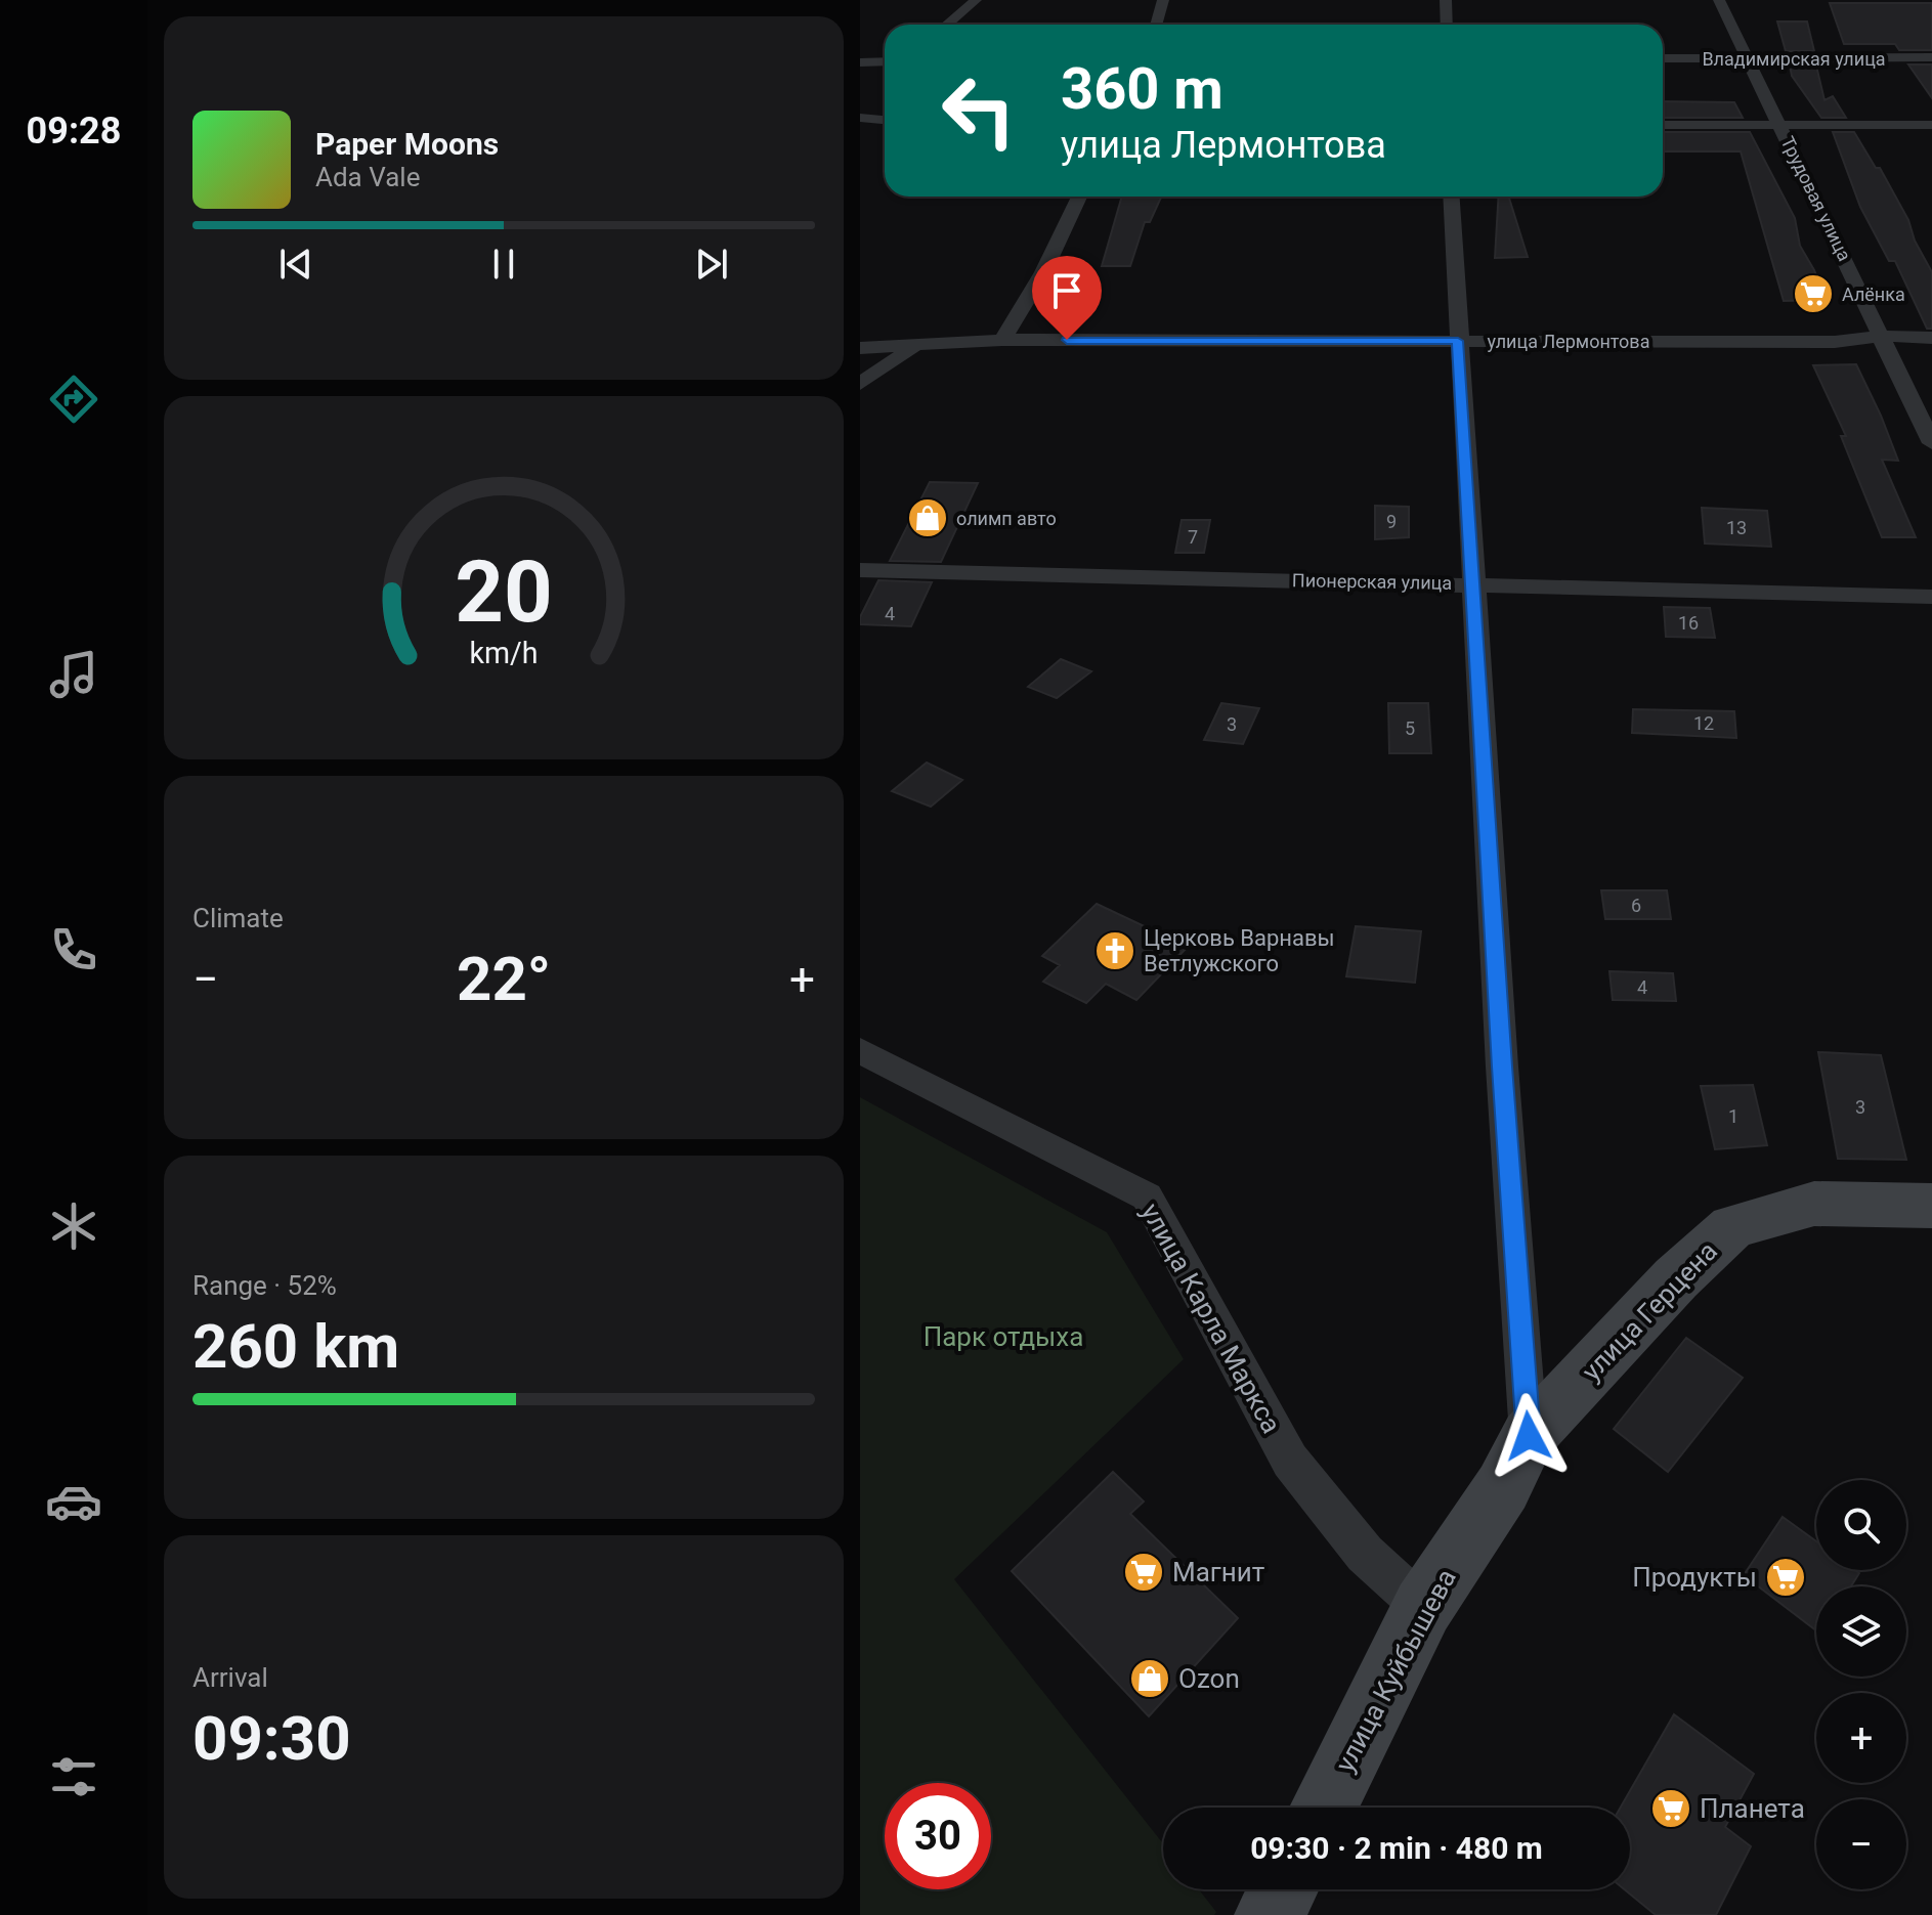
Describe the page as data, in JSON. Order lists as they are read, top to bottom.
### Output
{
  "streets": {
    "street": [
      "Владимирская улица",
      "Трудовая улица",
      "улица Лермонтова",
      "Пионерская улица",
      "улица Герцена",
      "улица Карла Маркса",
      "улица Куйбышева"
    ]
  },
  "crossings": [
    ["Владимирская улица", "Трудовая улица"],
    ["Трудовая улица", "улица Лермонтова"],
    ["улица Герцена", "улица Куйбышева"],
    ["улица Карла Маркса", "улица Куйбышева"]
  ],
  "parks": ["Парк отдыха"],
  "places": {
    "supermarket": [
      "Алёнка",
      "Магнит",
      "Продукты",
      "Планета"
    ],
    "shop": ["олимп авто", "Ozon"],
    "church": ["Церковь Варнавы Ветлужского"]
  },
  "house_numbers": [
    "9",
    "13",
    "7",
    "4",
    "16",
    "12",
    "3",
    "5",
    "6",
    "4",
    "3",
    "1"
  ],
  "page": {
    "tabs": "09:28",
    "turn": ["360 m", "улица Лермонтова"],
    "song": ["Paper Moons", "Ada Vale"],
    "tile": [
      "Climate",
      ["Range · 52%", "260 km"],
      ["Arrival", "09:30"]
    ],
    "heat": ["−", "22°", "+"],
    "map_buttons": ["+", "−"],
    "limit": "30",
    "trip": "09:30 · 2 min · 480 m",
    "gauge": ["20", "km/h"]
  }
}
